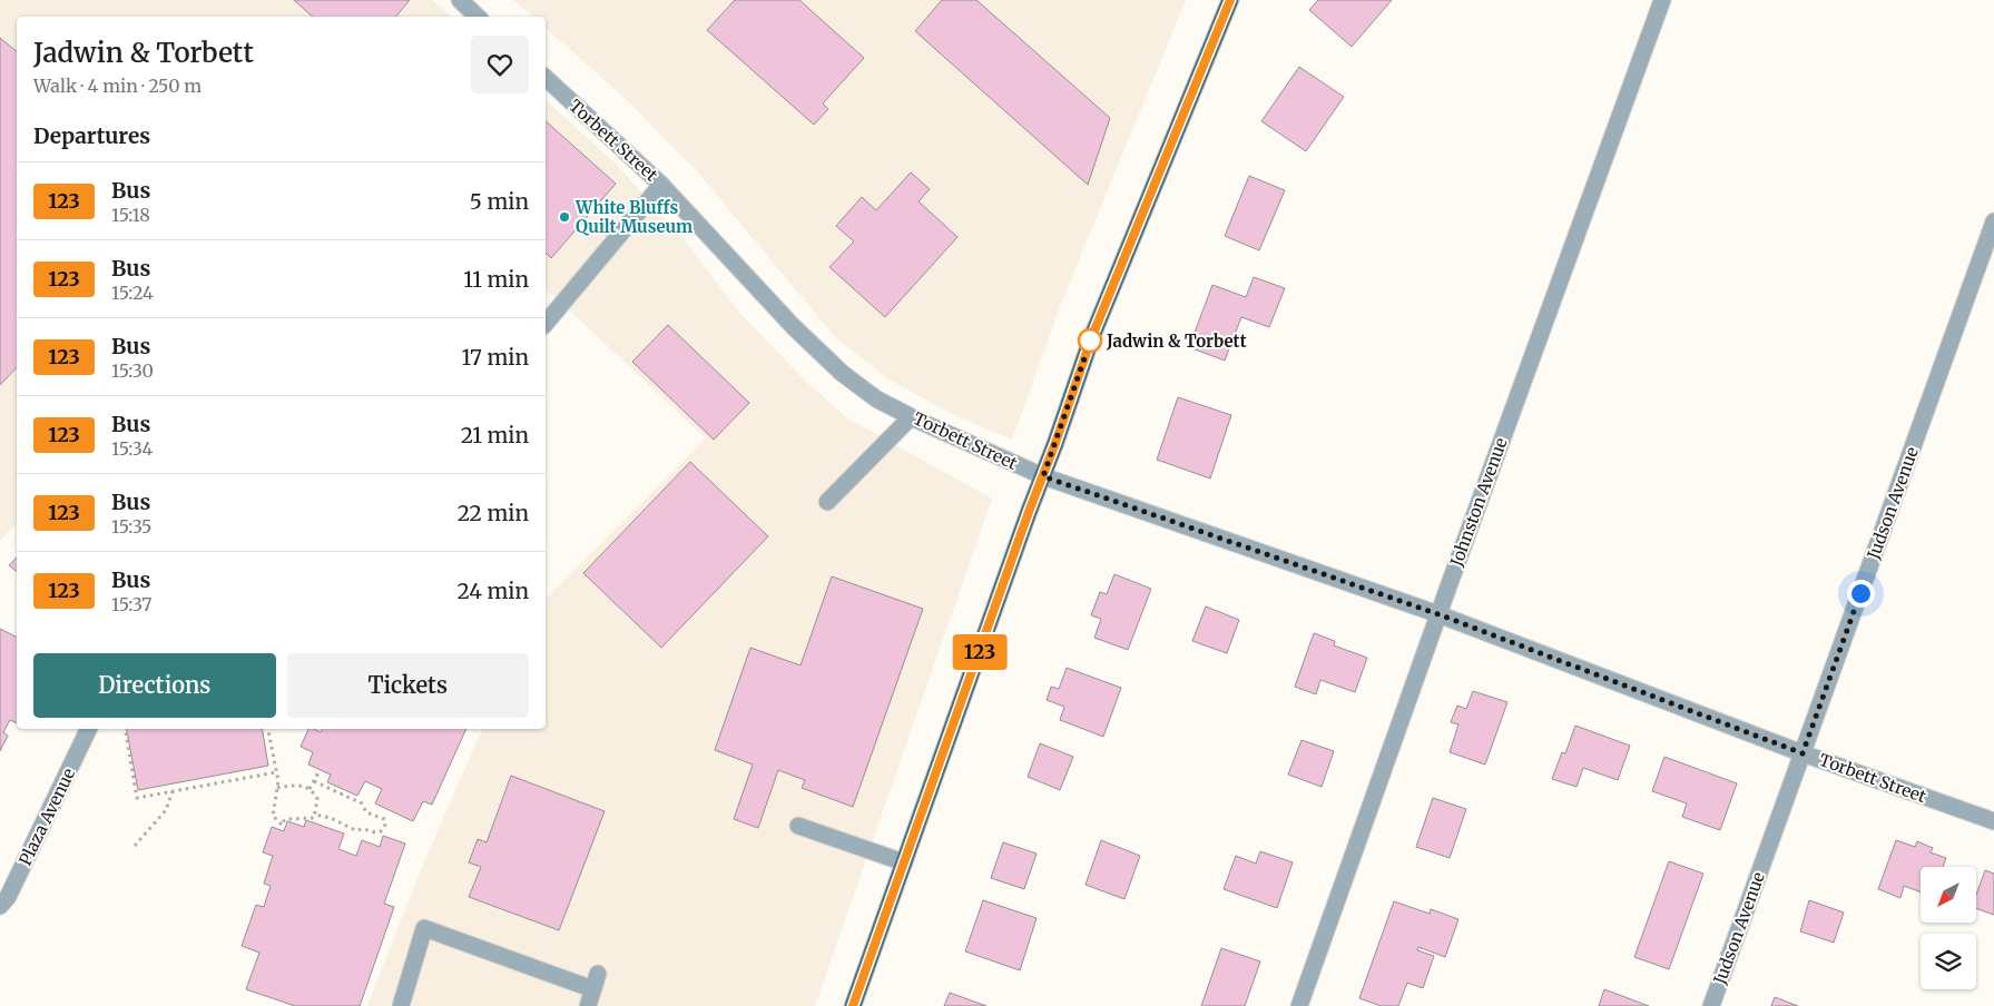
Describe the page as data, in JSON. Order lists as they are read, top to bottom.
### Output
{
  "streets": {
    "street": [
      "Torbett Street",
      "Johnston Avenue",
      "Judson Avenue",
      "Plaza Avenue"
    ]
  },
  "crossings": [
    ["Torbett Street", "Johnston Avenue"],
    ["Torbett Street", "Judson Avenue"]
  ],
  "places": ["White Bluffs Quilt Museum", "Jadwin & Torbett"],
  "lines": ["bus line 123"],
  "north": "bottom left",
  "page": {
    "on_map": "123",
    "heading": [
      ["Jadwin & Torbett", "Walk · 4 min · 250 m"],
      "Departures"
    ],
    "list": [
      {
        "mark": "123",
        "name": "Bus",
        "note": "15:18",
        "value": "5 min"
      },
      {
        "mark": "123",
        "name": "Bus",
        "note": "15:24",
        "value": "11 min"
      },
      {
        "mark": "123",
        "name": "Bus",
        "note": "15:30",
        "value": "17 min"
      },
      {
        "mark": "123",
        "name": "Bus",
        "note": "15:34",
        "value": "21 min"
      },
      {
        "mark": "123",
        "name": "Bus",
        "note": "15:35",
        "value": "22 min"
      },
      {
        "mark": "123",
        "name": "Bus",
        "note": "15:37",
        "value": "24 min"
      }
    ],
    "buttons": ["Directions", "Tickets"]
  }
}
